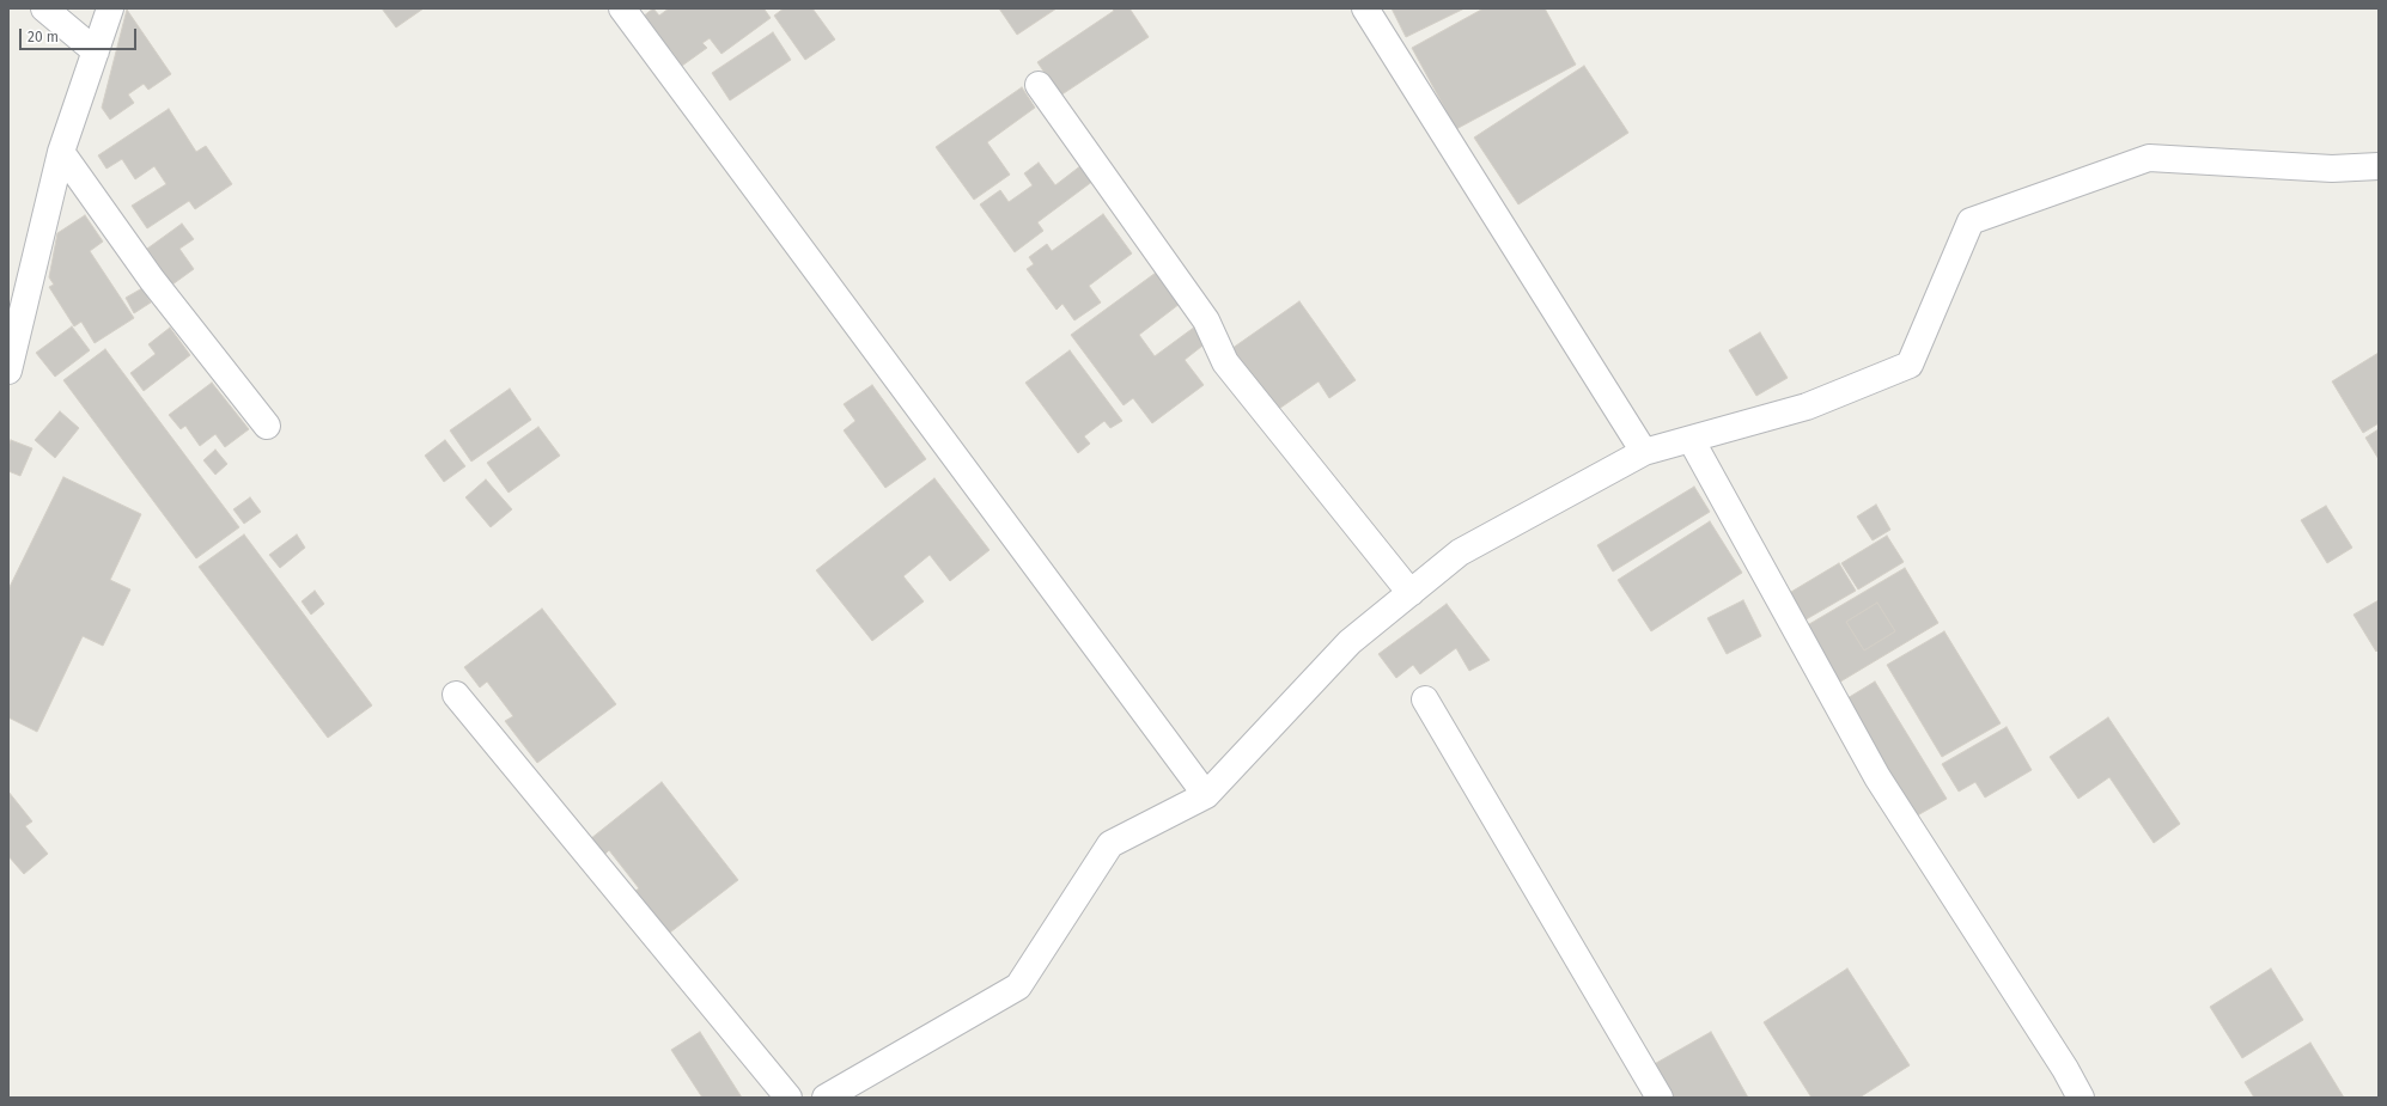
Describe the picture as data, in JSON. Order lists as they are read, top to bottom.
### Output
{
  "scale_bar": "20 m"
}
